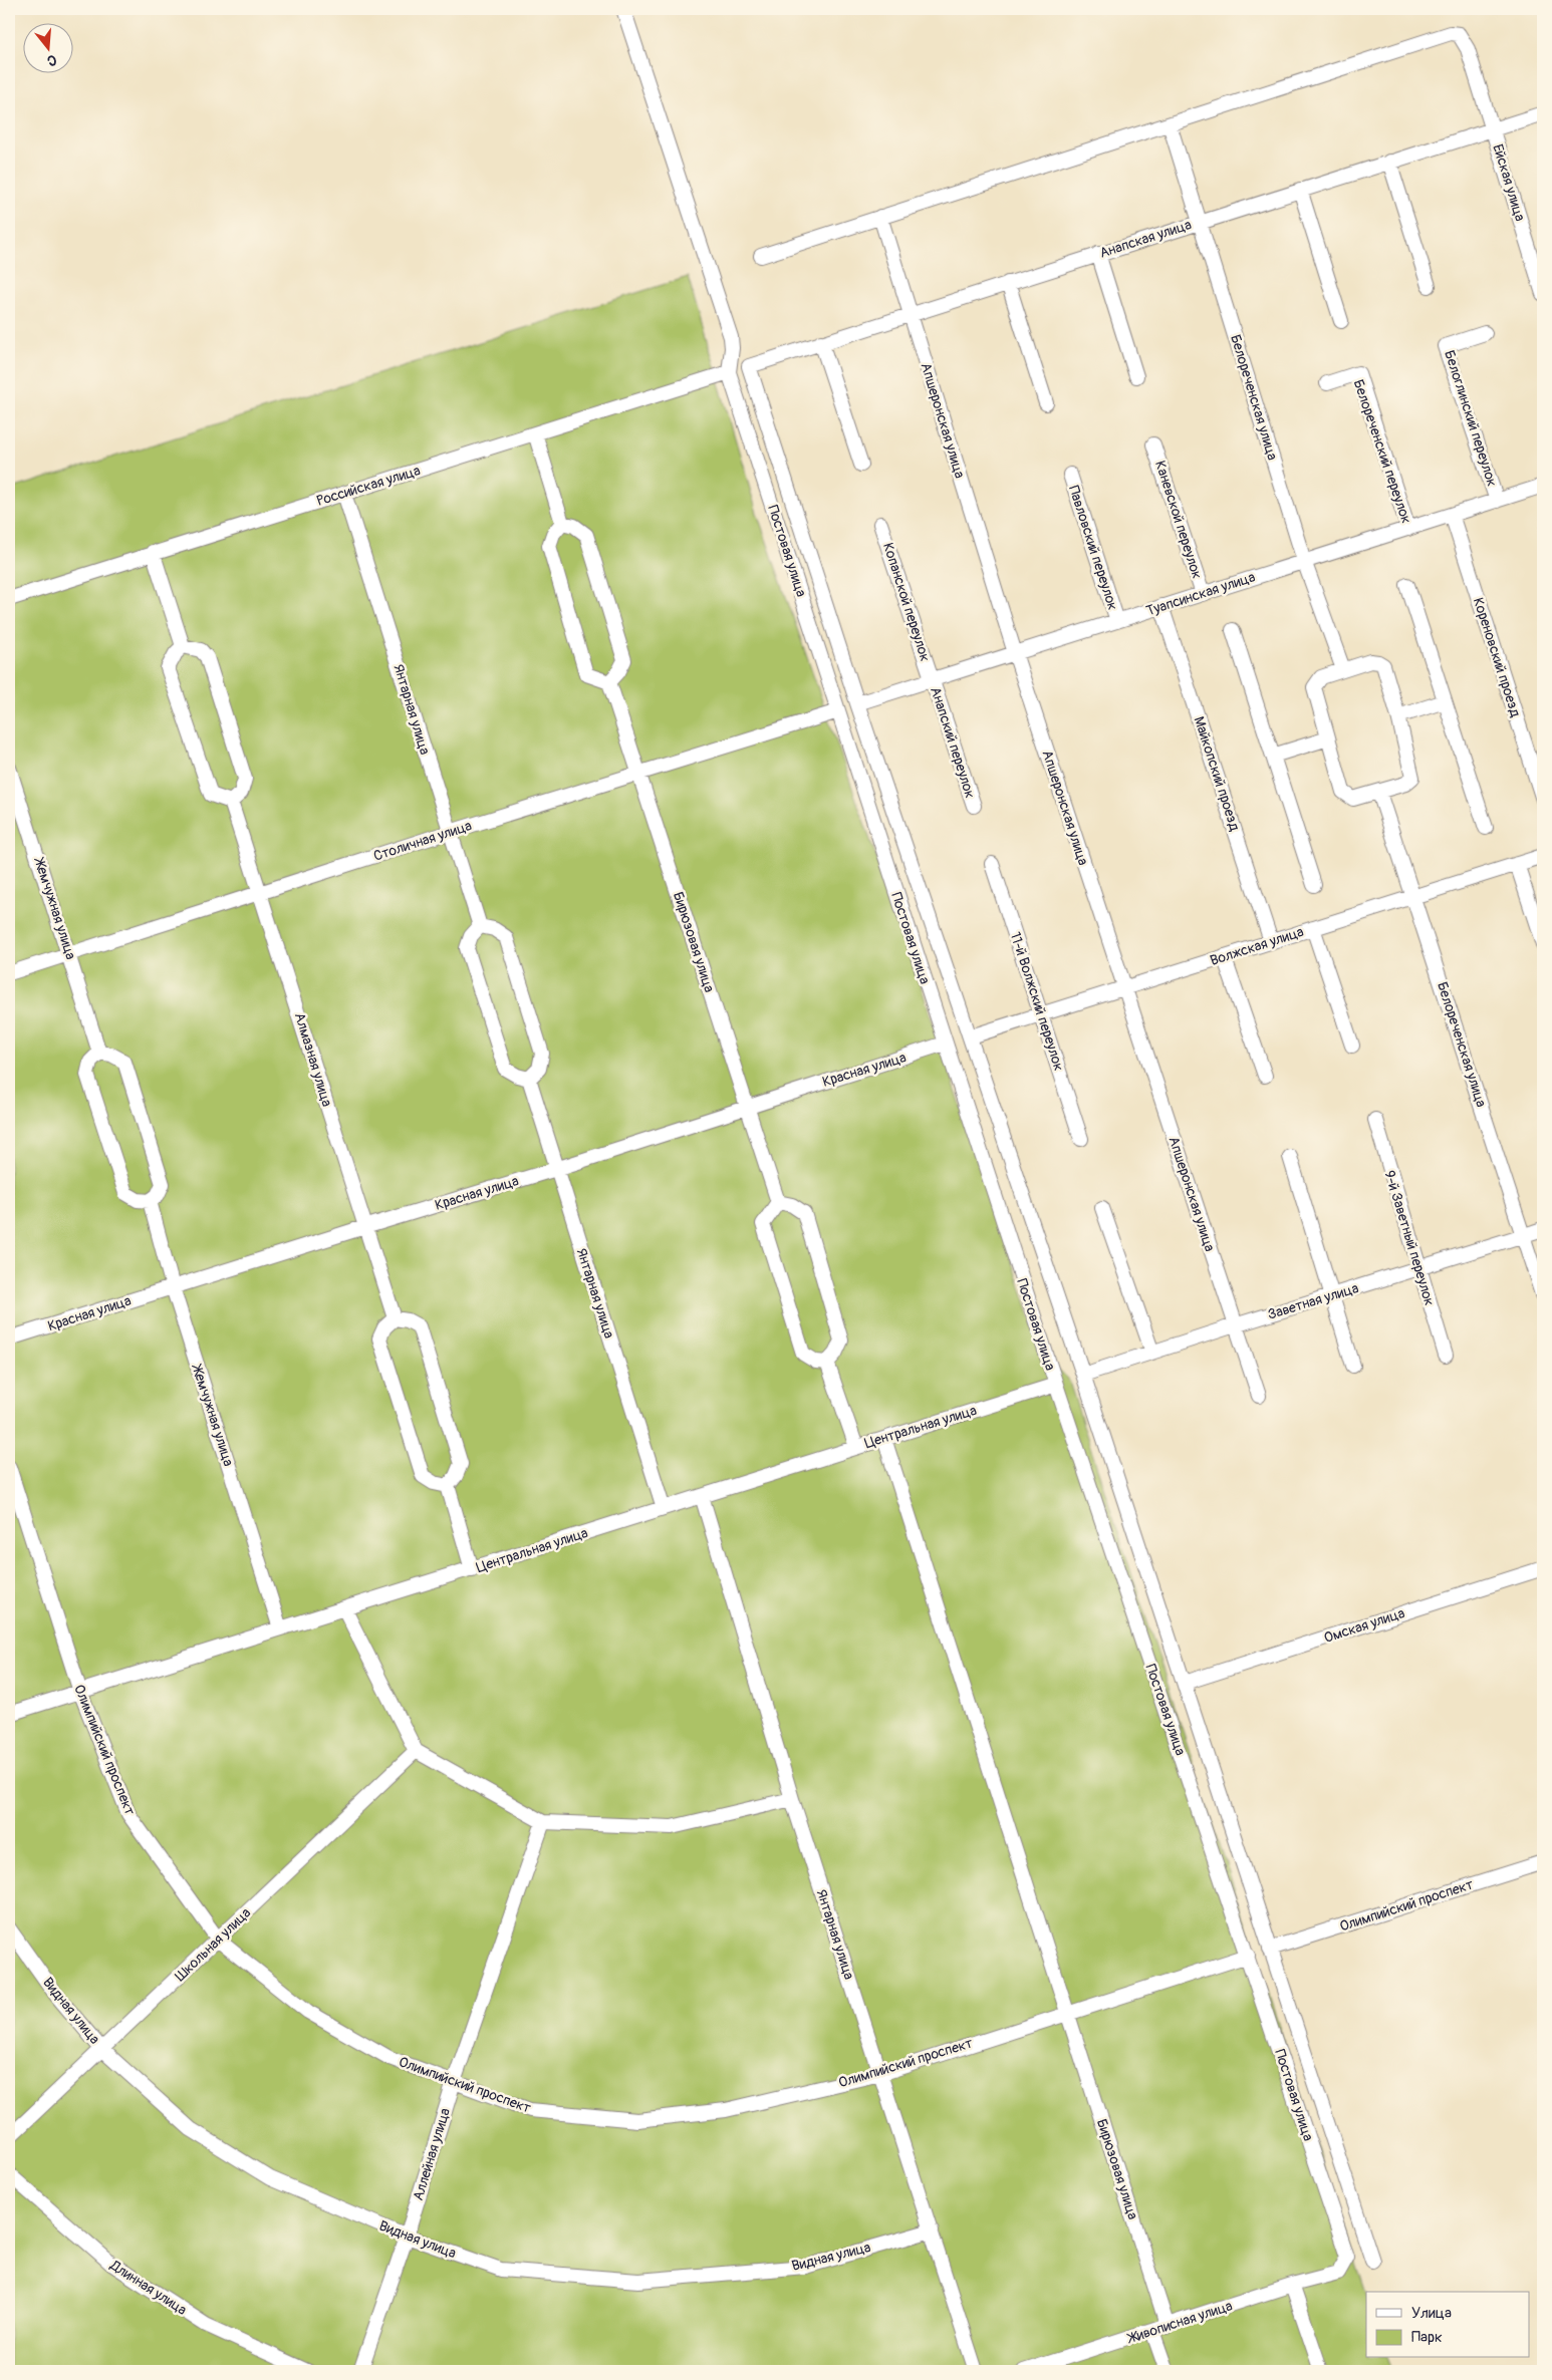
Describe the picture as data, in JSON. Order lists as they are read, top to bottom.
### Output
{
  "streets": {
    "street": [
      "Ейская улица",
      "Анапская улица",
      "Белореченская улица",
      "Белоглинский переулок",
      "Апшеронская улица",
      "Белореченский переулок",
      "Российская улица",
      "Каневской переулок",
      "Павловский переулок",
      "Постовая улица",
      "Туапсинская улица",
      "Копанской переулок",
      "Кореновский проезд",
      "Янтарная улица",
      "Анапский переулок",
      "Майкопский проезд",
      "Столичная улица",
      "Жемчужная улица",
      "Бирюзовая улица",
      "Волжская улица",
      "11-й Волжский переулок",
      "Алмазная улица",
      "Красная улица",
      "9-й Заветный переулок",
      "Заветная улица",
      "Центральная улица",
      "Омская улица",
      "Олимпийский проспект",
      "Школьная улица",
      "Видная улица",
      "Аллейная улица",
      "Длинная улица",
      "Живописная улица"
    ]
  },
  "crossings": [
    ["Ейская улица", "Анапская улица"],
    ["Ейская улица", "Белореченская улица"],
    ["Анапская улица", "Белореченская улица"],
    ["Анапская улица", "Апшеронская улица"],
    ["Анапская улица", "Постовая улица"],
    ["Белореченская улица", "Туапсинская улица"],
    ["Белореченская улица", "Волжская улица"],
    ["Белореченская улица", "Заветная улица"],
    ["Белоглинский переулок", "Туапсинская улица"],
    ["Апшеронская улица", "Туапсинская улица"],
    ["Апшеронская улица", "Волжская улица"],
    ["Апшеронская улица", "Заветная улица"],
    ["Белореченский переулок", "Туапсинская улица"],
    ["Российская улица", "Постовая улица"],
    ["Российская улица", "Янтарная улица"],
    ["Каневской переулок", "Туапсинская улица"],
    ["Павловский переулок", "Туапсинская улица"],
    ["Постовая улица", "Туапсинская улица"],
    ["Постовая улица", "Столичная улица"],
    ["Постовая улица", "Волжская улица"],
    ["Постовая улица", "Красная улица"],
    ["Постовая улица", "Заветная улица"],
    ["Постовая улица", "Центральная улица"],
    ["Постовая улица", "Омская улица"],
    ["Постовая улица", "Олимпийский проспект"],
    ["Постовая улица", "Живописная улица"],
    ["Туапсинская улица", "Копанской переулок"],
    ["Туапсинская улица", "Кореновский проезд"],
    ["Туапсинская улица", "Анапский переулок"],
    ["Туапсинская улица", "Майкопский проезд"],
    ["Копанской переулок", "Анапский переулок"],
    ["Янтарная улица", "Столичная улица"],
    ["Янтарная улица", "Красная улица"],
    ["Янтарная улица", "Центральная улица"],
    ["Янтарная улица", "Олимпийский проспект"],
    ["Янтарная улица", "Видная улица"],
    ["Майкопский проезд", "Волжская улица"],
    ["Столичная улица", "Жемчужная улица"],
    ["Столичная улица", "Бирюзовая улица"],
    ["Столичная улица", "Алмазная улица"],
    ["Жемчужная улица", "Красная улица"],
    ["Жемчужная улица", "Центральная улица"],
    ["Бирюзовая улица", "Красная улица"],
    ["Бирюзовая улица", "Центральная улица"],
    ["Бирюзовая улица", "Олимпийский проспект"],
    ["Бирюзовая улица", "Живописная улица"],
    ["Волжская улица", "11-й Волжский переулок"],
    ["Алмазная улица", "Красная улица"],
    ["9-й Заветный переулок", "Заветная улица"],
    ["Центральная улица", "Олимпийский проспект"],
    ["Олимпийский проспект", "Школьная улица"],
    ["Олимпийский проспект", "Аллейная улица"],
    ["Школьная улица", "Видная улица"],
    ["Видная улица", "Аллейная улица"]
  ],
  "legend": ["Улица", "Парк"],
  "north": "bottom"
}
